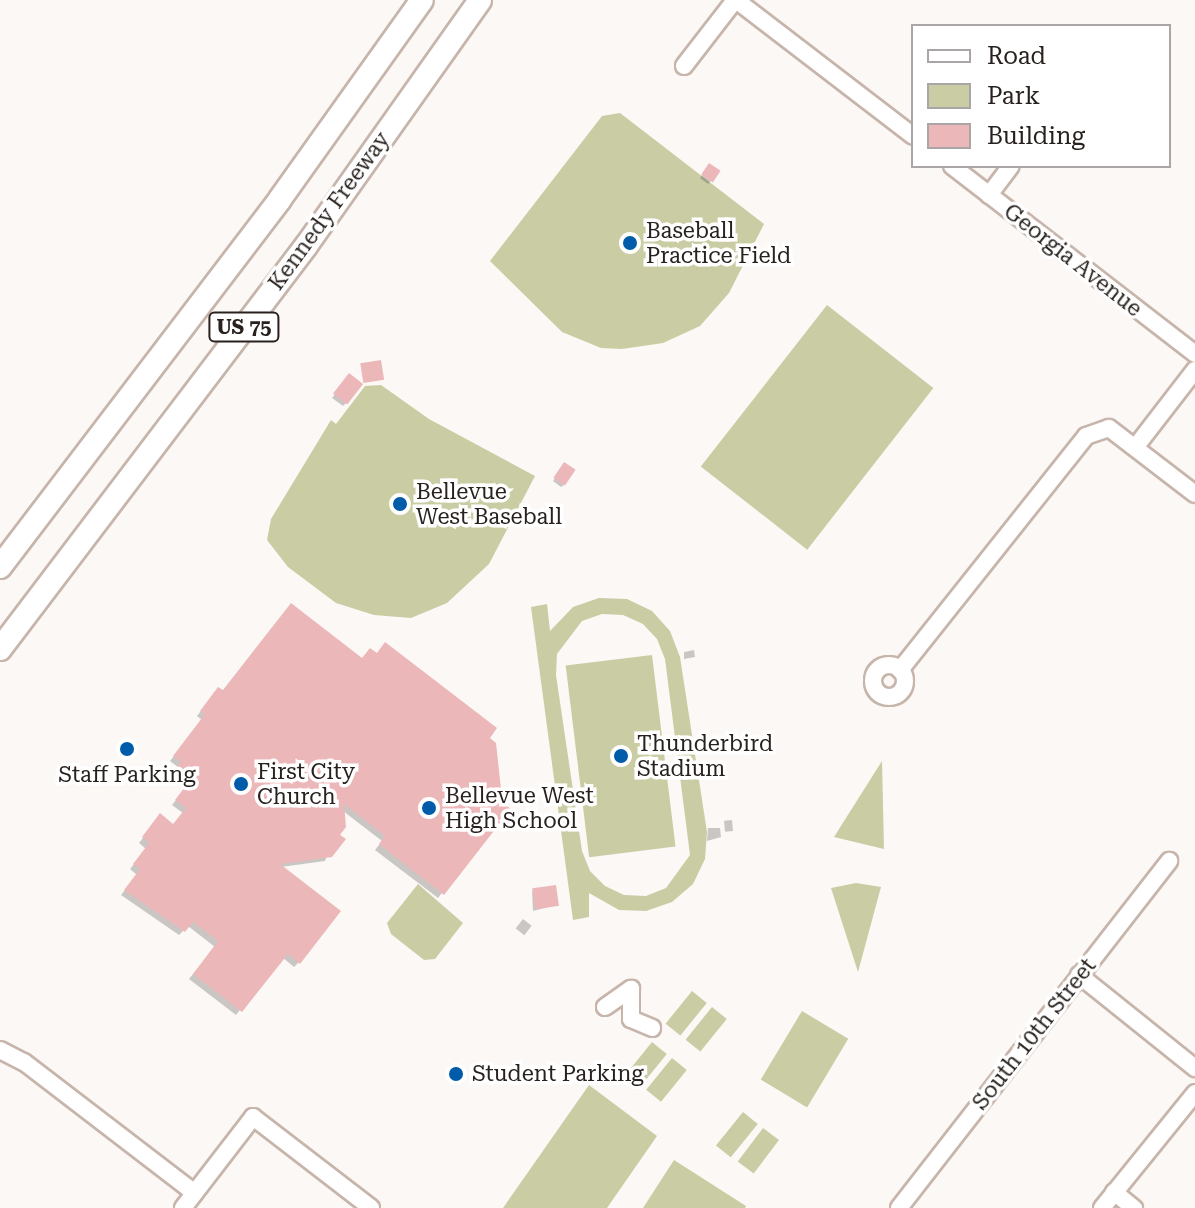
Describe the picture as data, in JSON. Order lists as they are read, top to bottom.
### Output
{
  "streets": {
    "highway": ["Kennedy Freeway", "US 75"],
    "street": ["Georgia Avenue", "South 10th Street"]
  },
  "places": [
    "Baseball Practice Field",
    "Bellevue West Baseball",
    "Staff Parking",
    "Thunderbird Stadium",
    "First City Church",
    "Bellevue West High School",
    "Student Parking"
  ],
  "legend": ["Road", "Park", "Building"]
}
